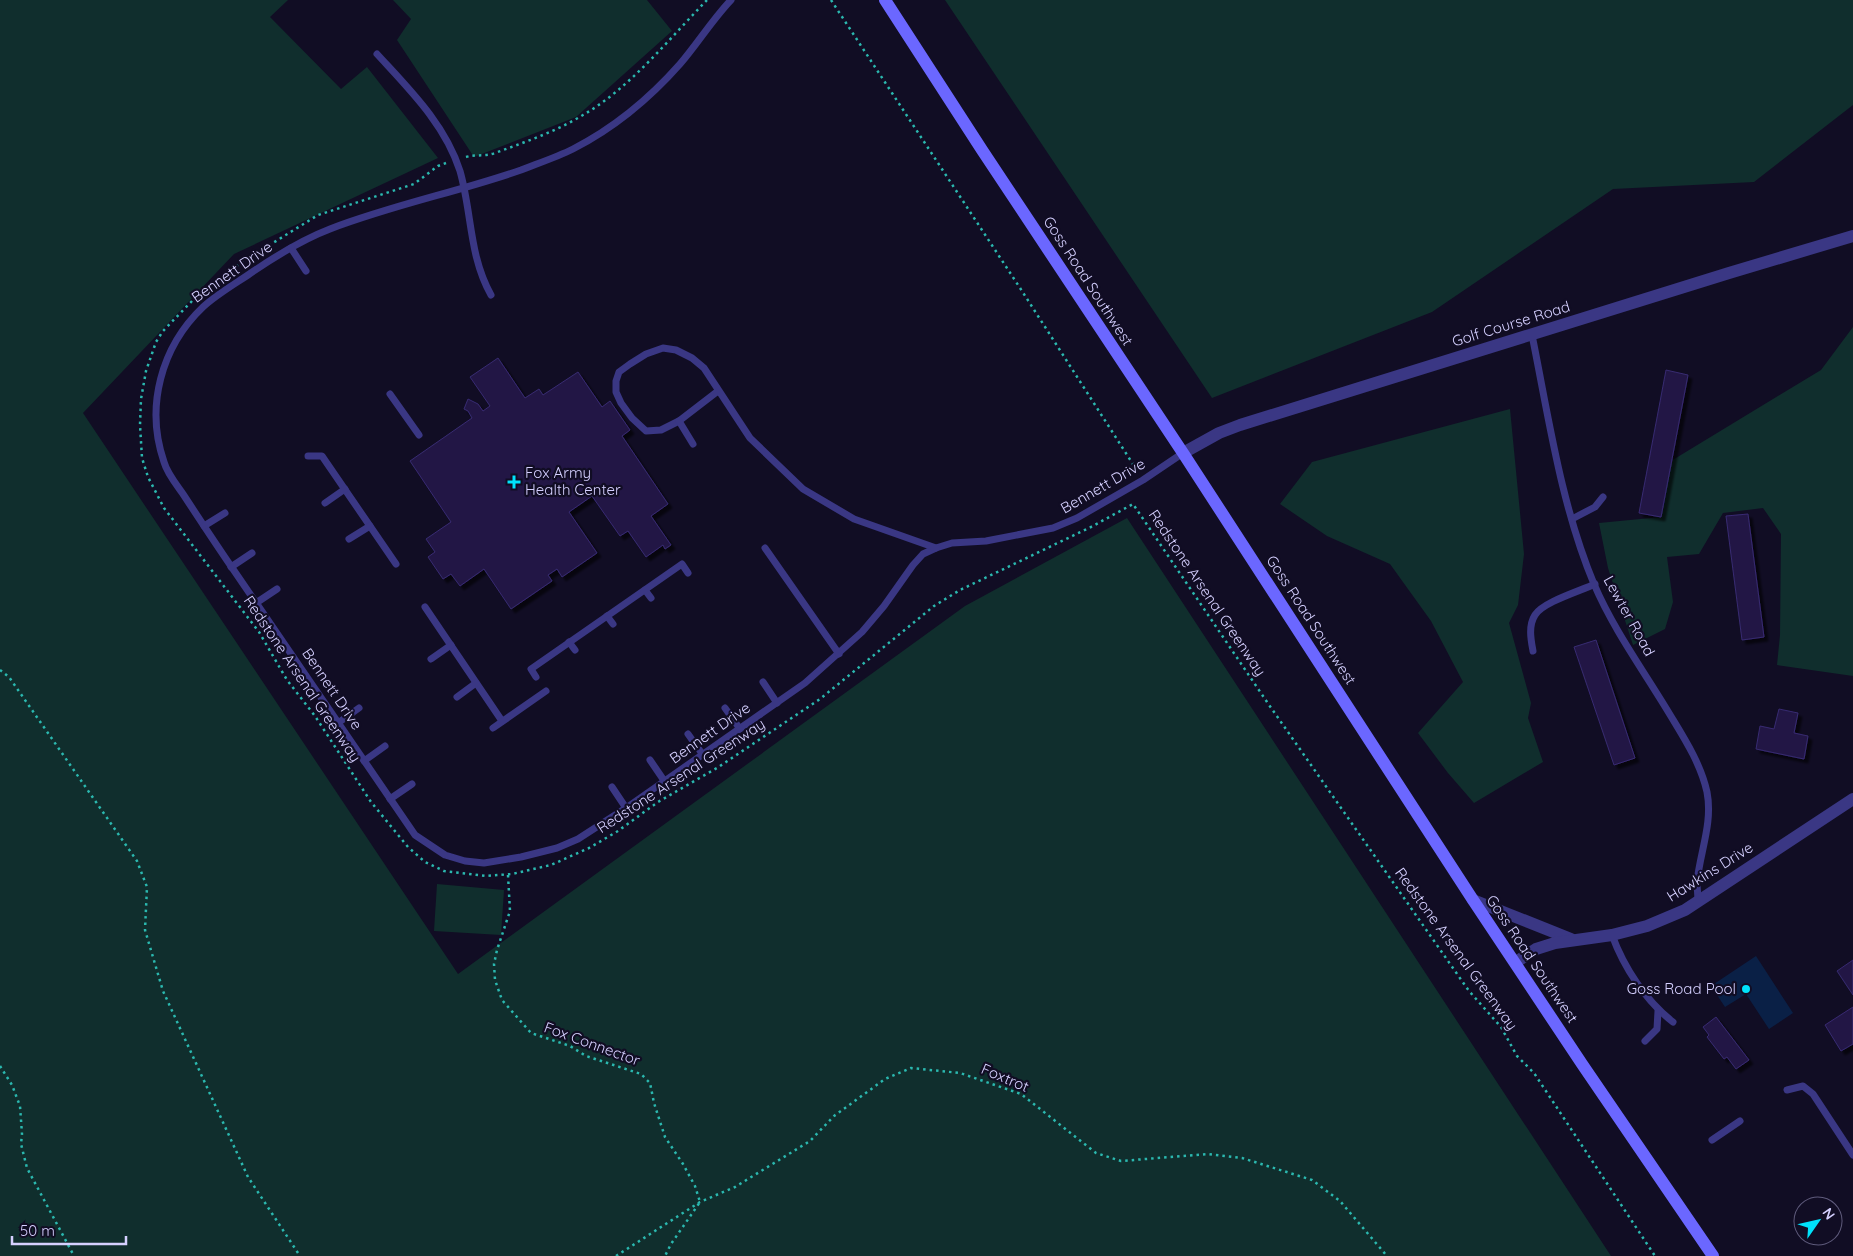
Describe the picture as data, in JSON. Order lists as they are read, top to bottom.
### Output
{
  "streets": {
    "street": ["Goss Road Southwest", "Golf Course Road", "Hawkins Drive"],
    "lane": ["Bennett Drive", "Lewter Road"],
    "path": ["Redstone Arsenal Greenway", "Fox Connector", "Foxtrot"]
  },
  "crossings": [
    ["Bennett Drive", "Goss Road Southwest"],
    ["Bennett Drive", "Golf Course Road"],
    ["Goss Road Southwest", "Golf Course Road"],
    ["Goss Road Southwest", "Hawkins Drive"],
    ["Golf Course Road", "Lewter Road"],
    ["Redstone Arsenal Greenway", "Fox Connector"],
    ["Lewter Road", "Hawkins Drive"],
    ["Fox Connector", "Foxtrot"]
  ],
  "places": {
    "health": ["Fox Army Health Center"],
    "other": ["Goss Road Pool"]
  },
  "scale_bar": "50 m",
  "north": "top right"
}
